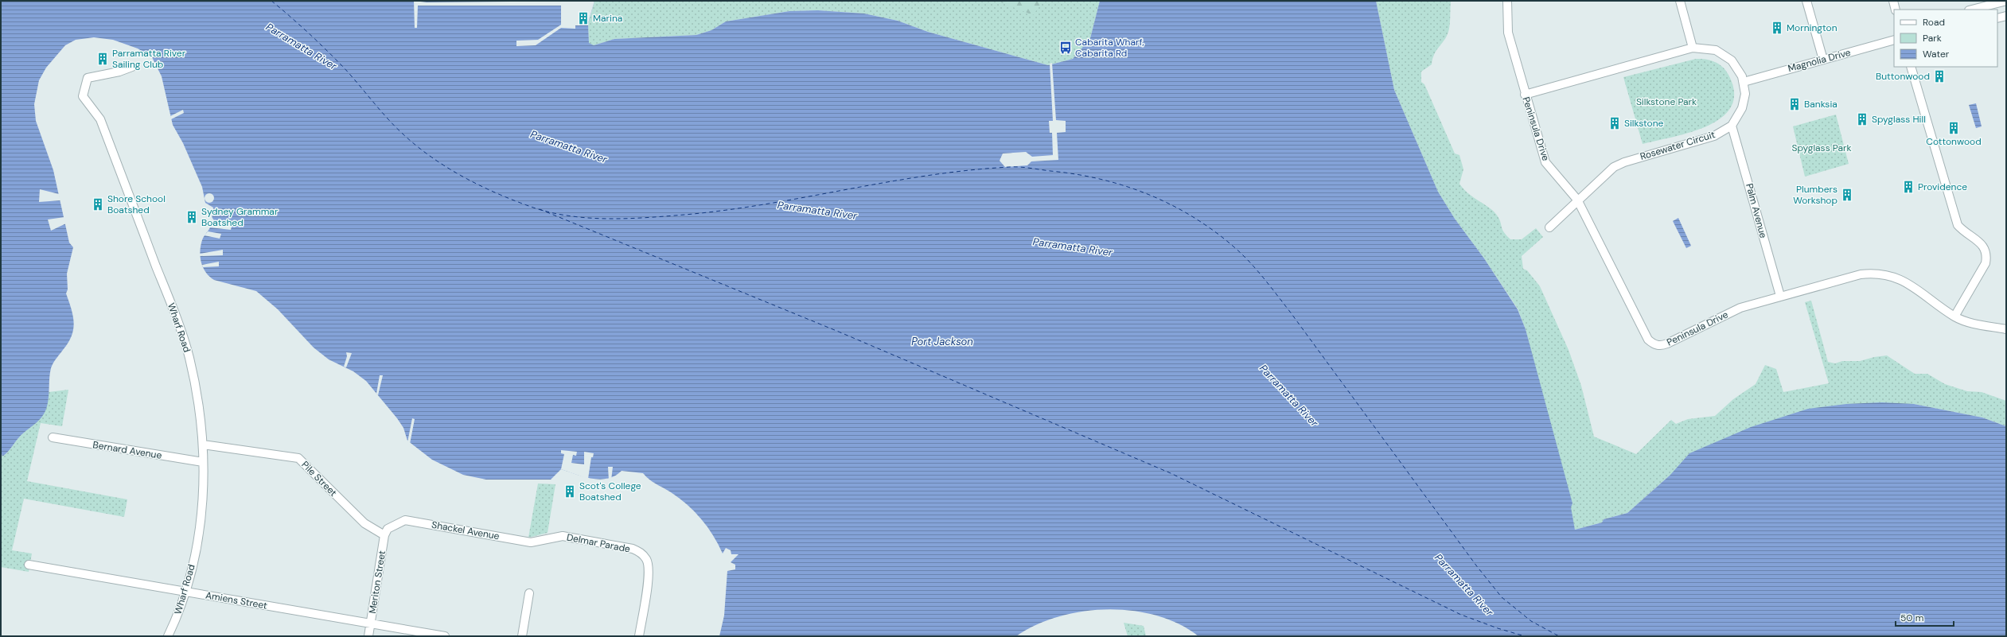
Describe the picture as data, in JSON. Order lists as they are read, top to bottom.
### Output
{
  "streets": {
    "street": [
      "Magnolia Drive",
      "Peninsula Drive",
      "Rosewater Circuit",
      "Palm Avenue",
      "Wharf Road",
      "Bernard Avenue",
      "Pile Street",
      "Shackel Avenue",
      "Delmar Parade",
      "Meriton Street",
      "Amiens Street"
    ]
  },
  "crossings": [
    ["Peninsula Drive", "Rosewater Circuit"],
    ["Peninsula Drive", "Palm Avenue"],
    ["Rosewater Circuit", "Palm Avenue"],
    ["Wharf Road", "Bernard Avenue"],
    ["Wharf Road", "Pile Street"],
    ["Wharf Road", "Amiens Street"],
    ["Pile Street", "Shackel Avenue"],
    ["Pile Street", "Meriton Street"],
    ["Shackel Avenue", "Delmar Parade"],
    ["Shackel Avenue", "Meriton Street"],
    ["Meriton Street", "Amiens Street"]
  ],
  "water": ["Parramatta River", "Port Jackson"],
  "parks": ["Silkstone Park", "Spyglass Park"],
  "places": {
    "building": [
      "Marina",
      "Mornington",
      "Parramatta River Sailing Club",
      "Buttonwood",
      "Banksia",
      "Spyglass Hill",
      "Silkstone",
      "Cottonwood",
      "Providence",
      "Plumbers Workshop",
      "Shore School Boatshed",
      "Sydney Grammar Boatshed",
      "Scot's College Boatshed"
    ],
    "bus stop": ["Cabarita Wharf, Cabarita Rd"]
  },
  "legend": ["Road", "Park", "Water"],
  "scale_bar": "50 m"
}
